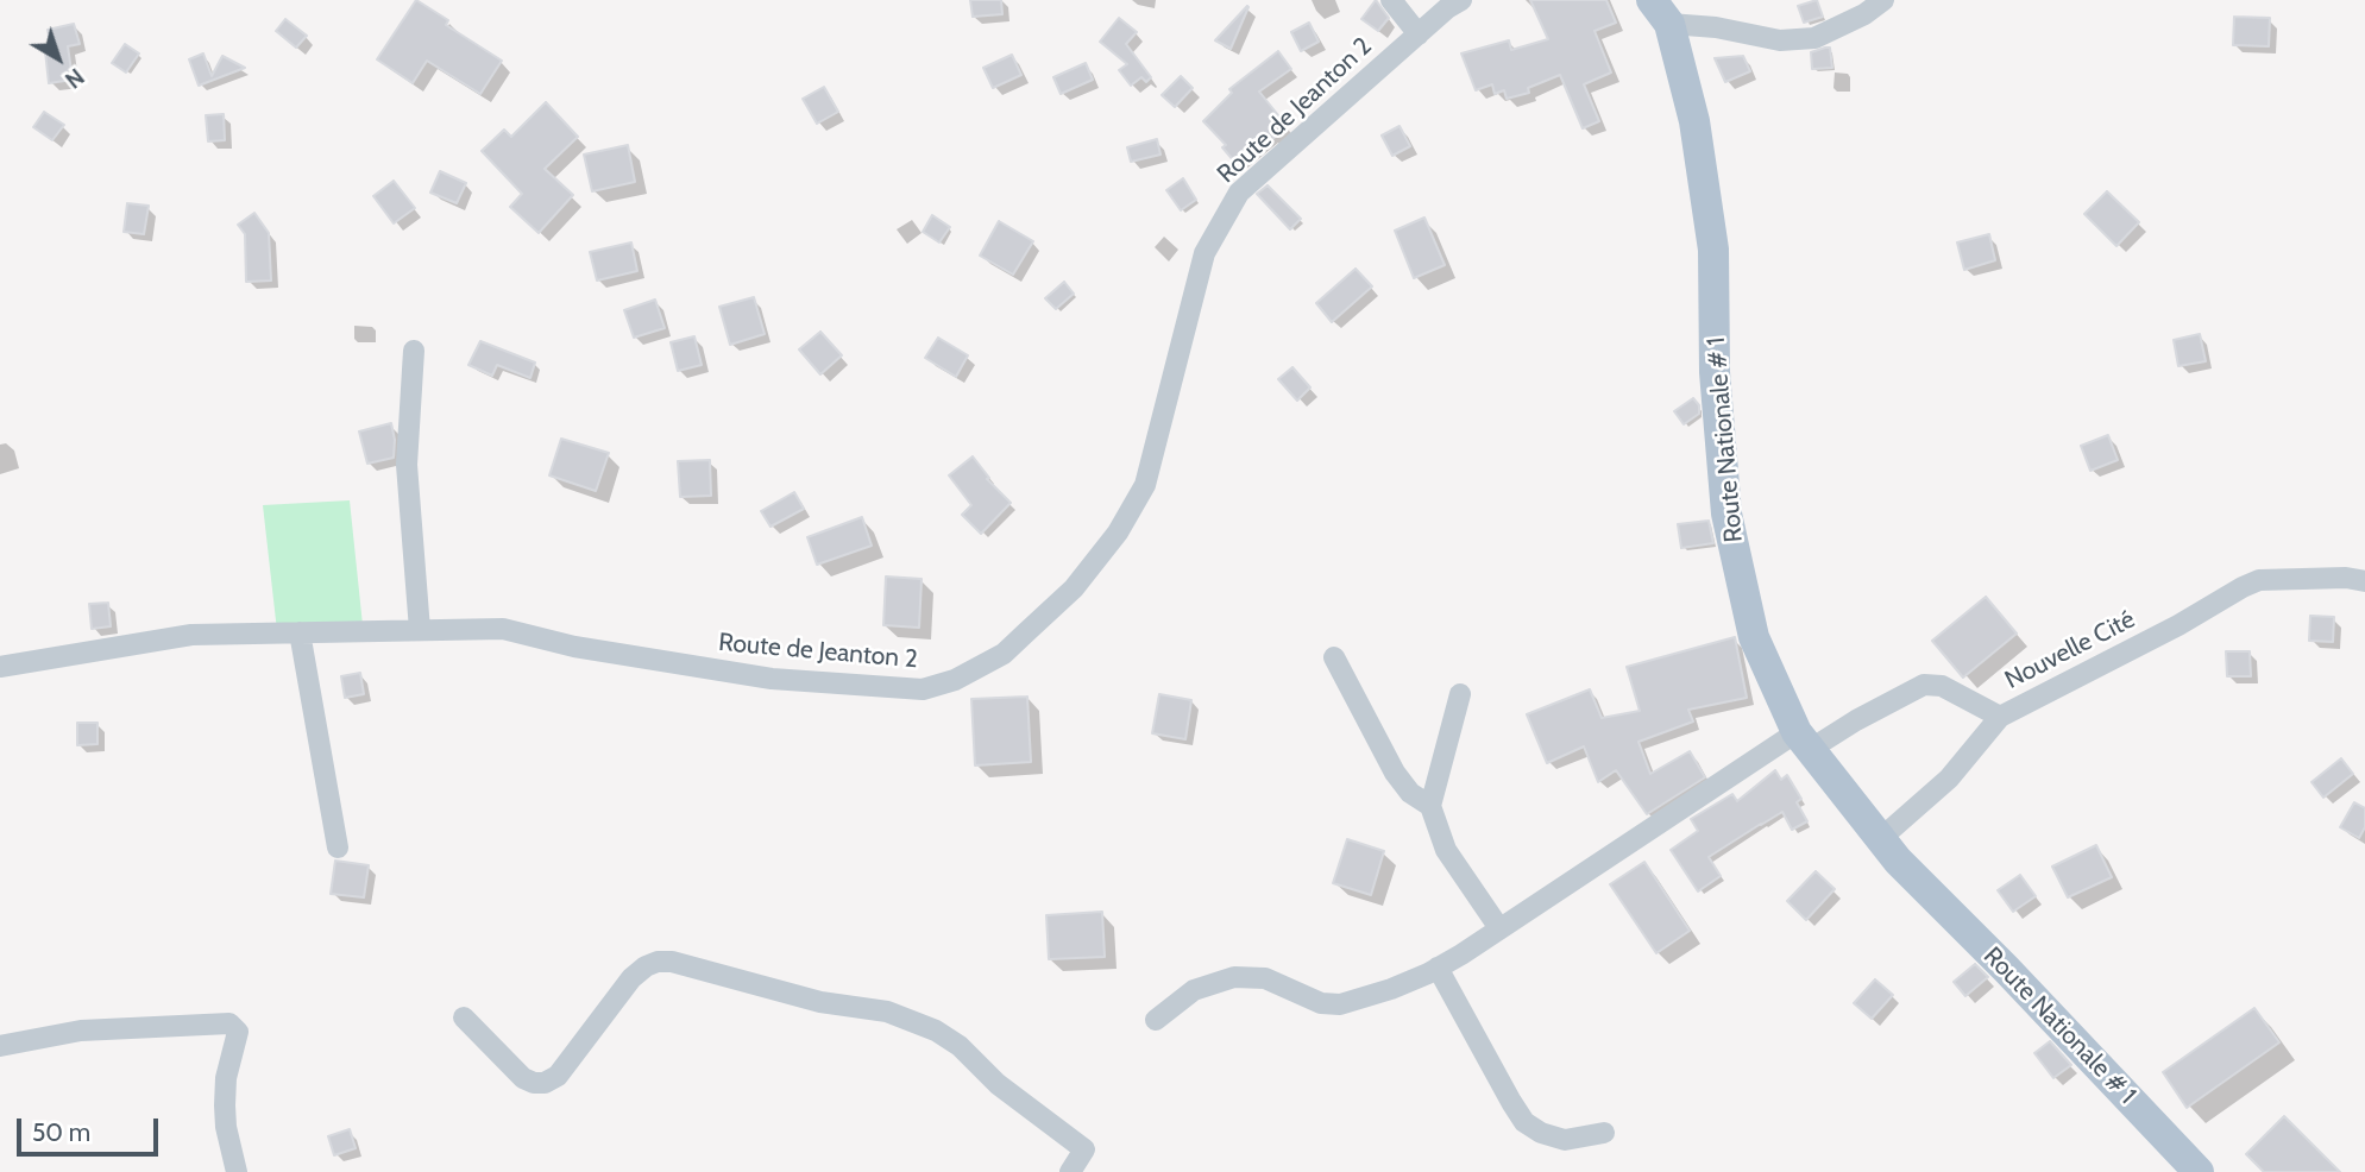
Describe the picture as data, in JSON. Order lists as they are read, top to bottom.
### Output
{
  "streets": {
    "main road": ["Route Nationale # 1"],
    "street": ["Route de Jeanton 2", "Nouvelle Cité"]
  },
  "crossings": [
    ["Route Nationale # 1", "Nouvelle Cité"]
  ],
  "scale_bar": "50 m",
  "north": "bottom right"
}
